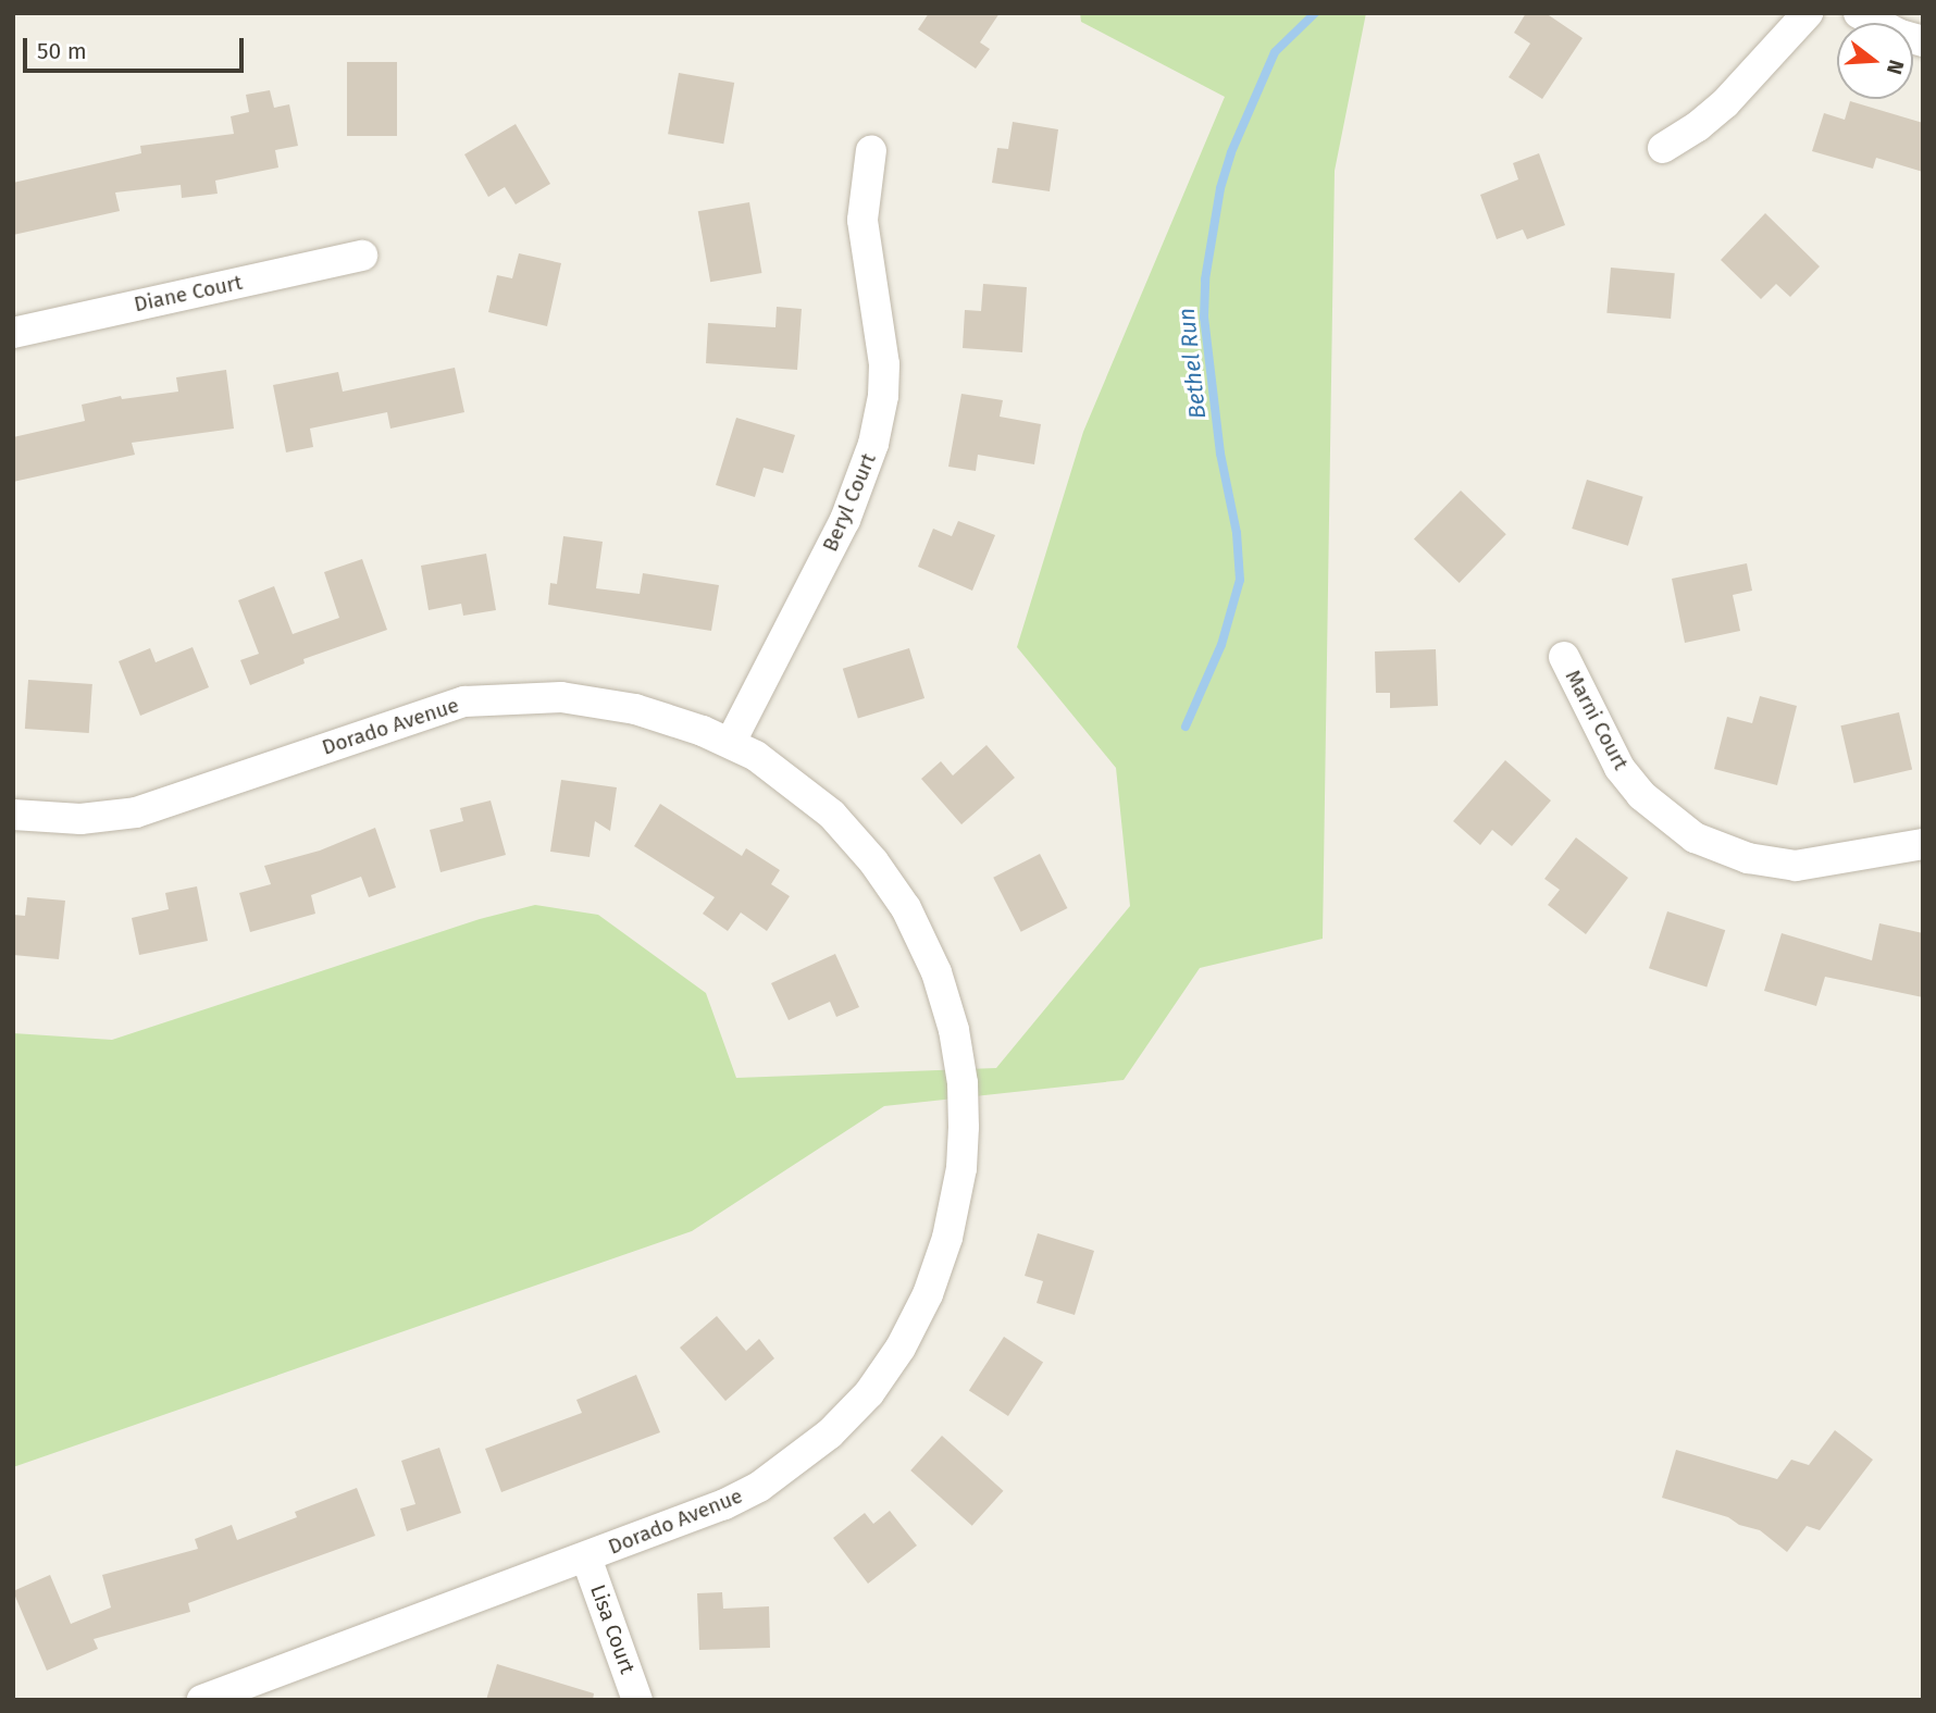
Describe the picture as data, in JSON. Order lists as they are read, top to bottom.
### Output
{
  "streets": {
    "street": [
      "Diane Court",
      "Beryl Court",
      "Marni Court",
      "Dorado Avenue",
      "Lisa Court"
    ]
  },
  "crossings": [
    ["Beryl Court", "Dorado Avenue"],
    ["Dorado Avenue", "Lisa Court"]
  ],
  "water": ["Bethel Run"],
  "scale_bar": "50 m",
  "north": "right"
}
